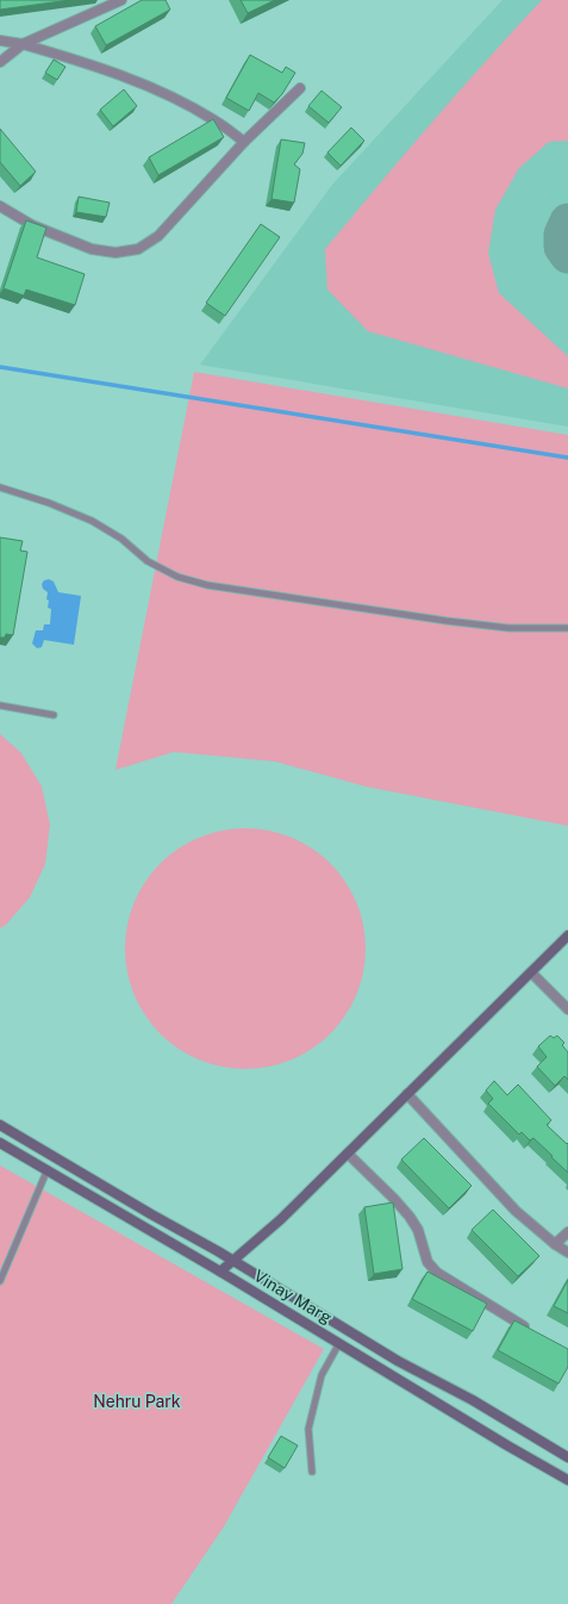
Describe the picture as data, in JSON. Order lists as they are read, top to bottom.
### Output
{
  "streets": {
    "main road": ["Vinay Marg"]
  },
  "parks": ["Nehru Park"]
}
